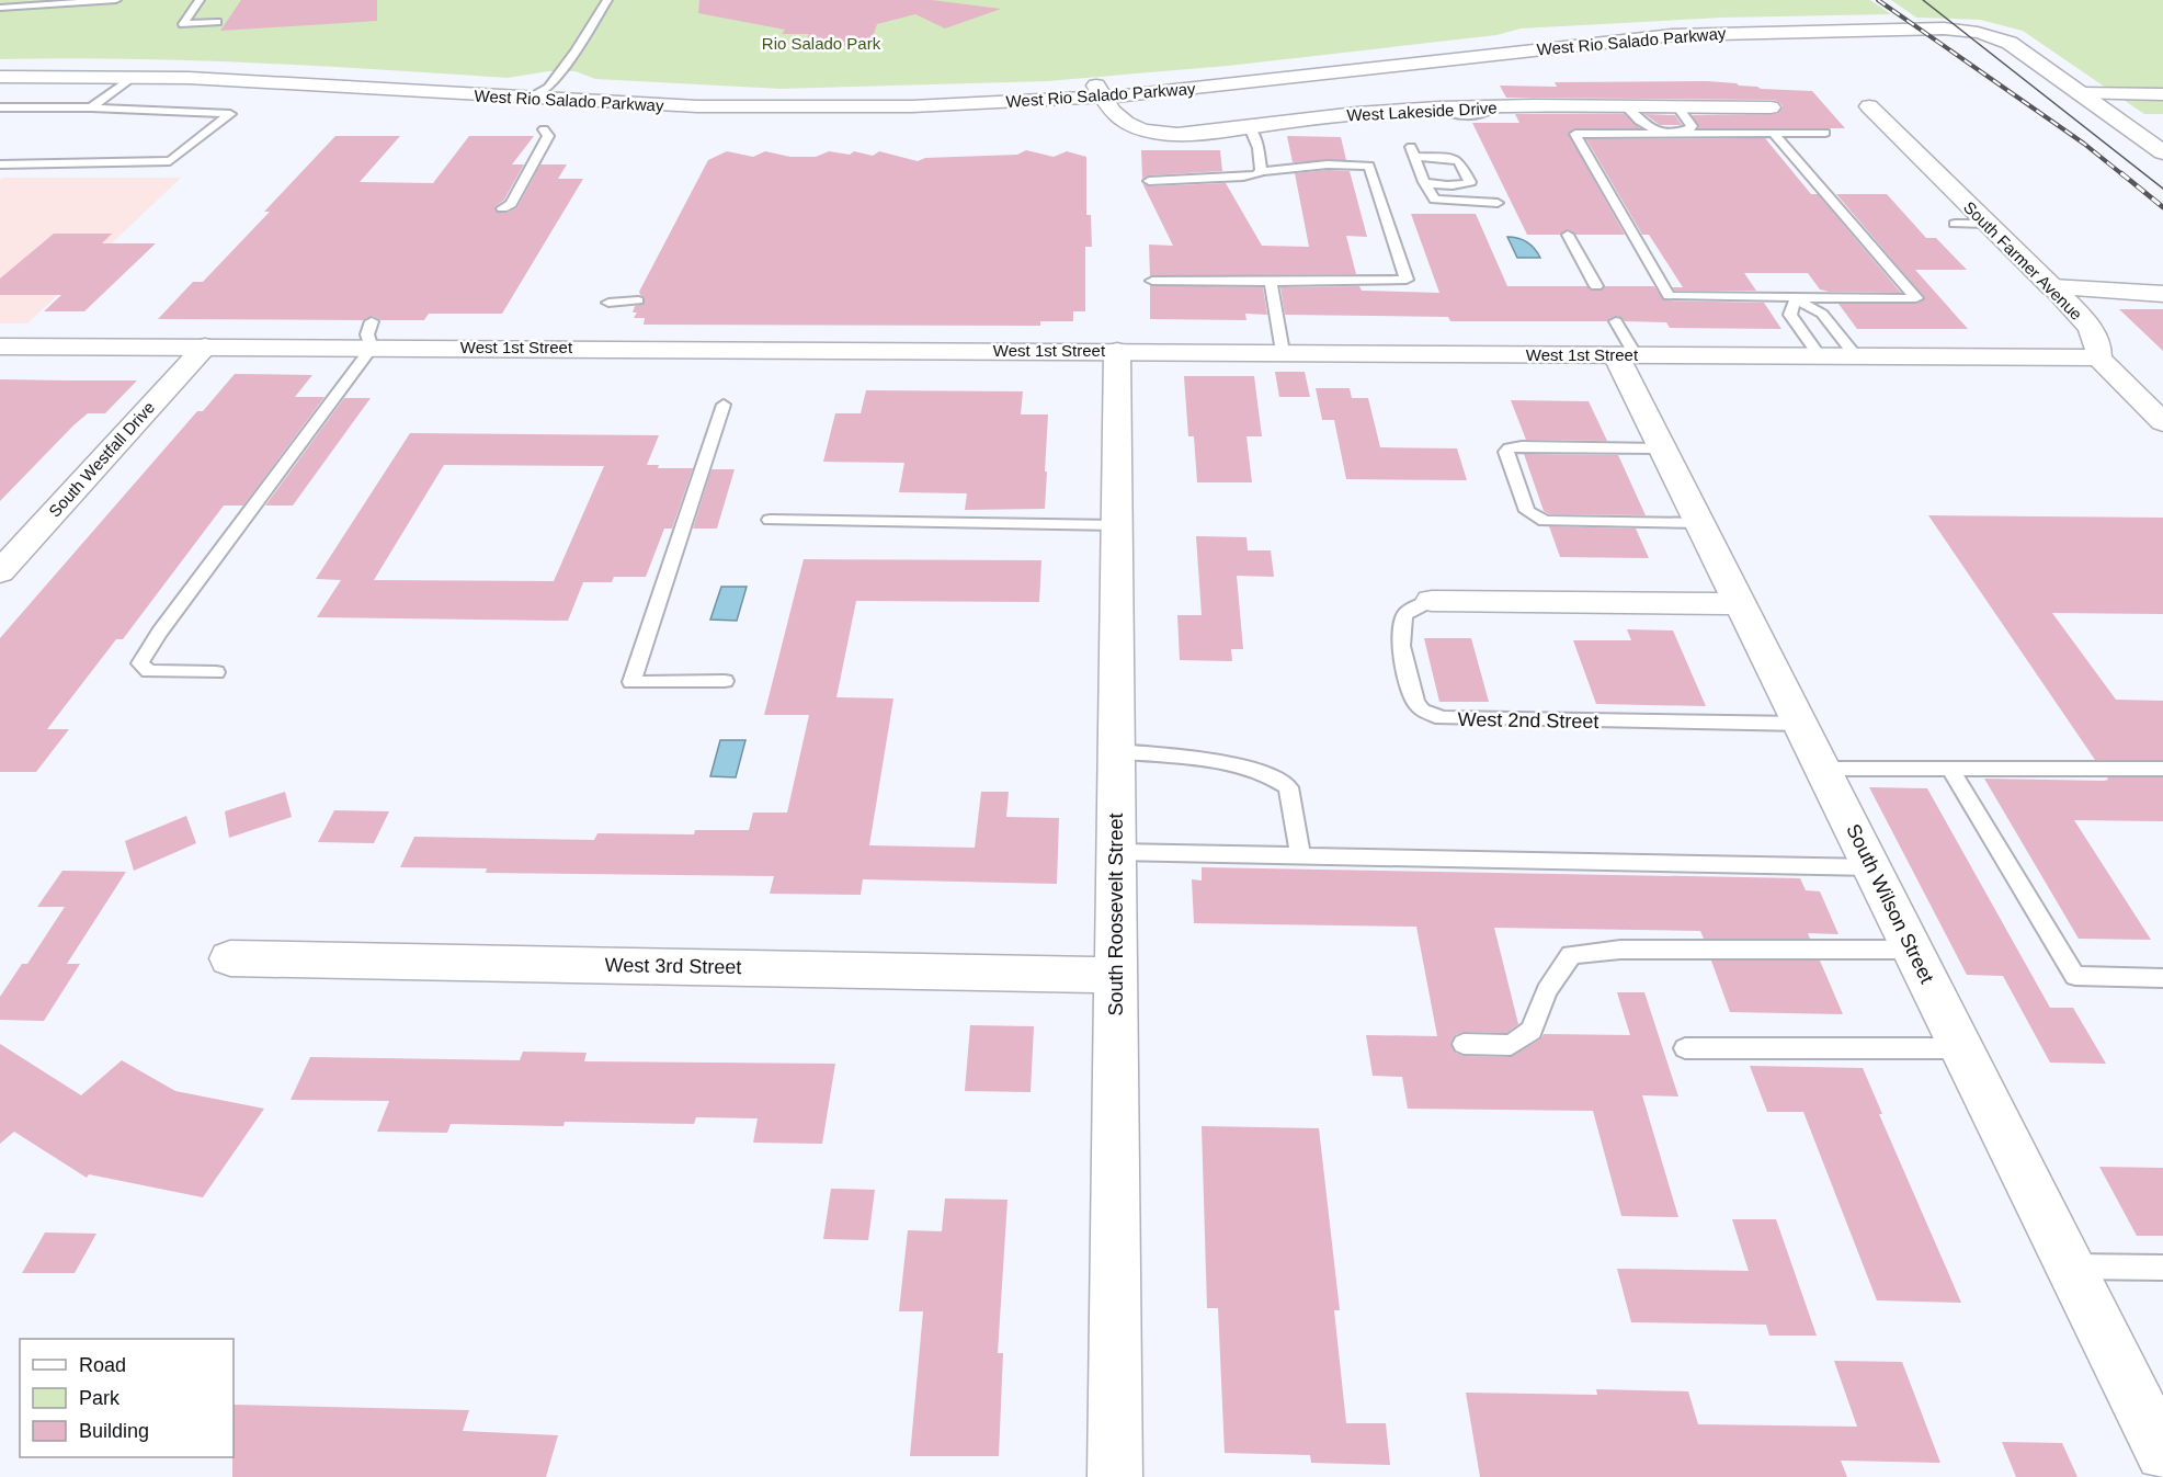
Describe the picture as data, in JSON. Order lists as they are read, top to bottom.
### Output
{
  "streets": {
    "street": [
      "West Rio Salado Parkway",
      "West Lakeside Drive",
      "South Farmer Avenue",
      "West 1st Street",
      "South Westfall Drive",
      "West 2nd Street",
      "South Wilson Street",
      "South Roosevelt Street",
      "West 3rd Street"
    ]
  },
  "crossings": [
    ["West Rio Salado Parkway", "West Lakeside Drive"],
    ["South Farmer Avenue", "West 1st Street"],
    ["West 1st Street", "South Westfall Drive"],
    ["West 1st Street", "South Wilson Street"],
    ["West 1st Street", "South Roosevelt Street"],
    ["West 2nd Street", "South Wilson Street"],
    ["South Roosevelt Street", "West 3rd Street"]
  ],
  "parks": ["Rio Salado Park"],
  "legend": ["Road", "Park", "Building"]
}
